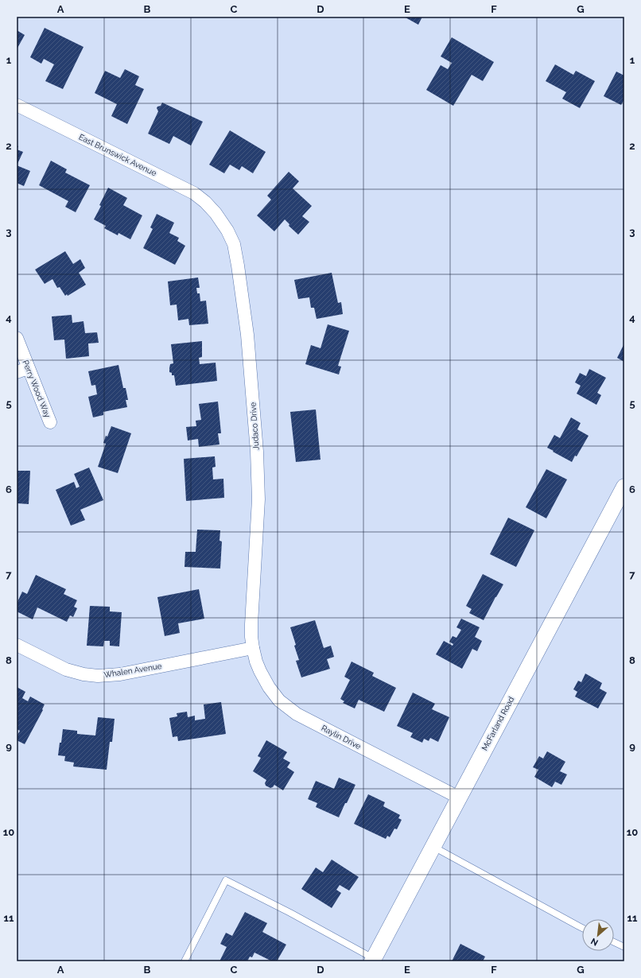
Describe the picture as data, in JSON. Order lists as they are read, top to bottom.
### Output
{
  "streets": {
    "street": [
      "East Brunswick Avenue",
      "Perry Wood Way",
      "Judaco Drive",
      "Whalen Avenue",
      "McFarland Road",
      "Raylin Drive"
    ]
  },
  "crossings": [
    ["East Brunswick Avenue", "Judaco Drive"],
    ["Judaco Drive", "Whalen Avenue"],
    ["Judaco Drive", "Raylin Drive"],
    ["Whalen Avenue", "Raylin Drive"],
    ["McFarland Road", "Raylin Drive"]
  ],
  "north": "bottom left",
  "grid": {
    "columns": [
      "A",
      "B",
      "C",
      "D",
      "E",
      "F",
      "G"
    ],
    "rows": [
      "1",
      "2",
      "3",
      "4",
      "5",
      "6",
      "7",
      "8",
      "9",
      "10",
      "11"
    ]
  }
}
